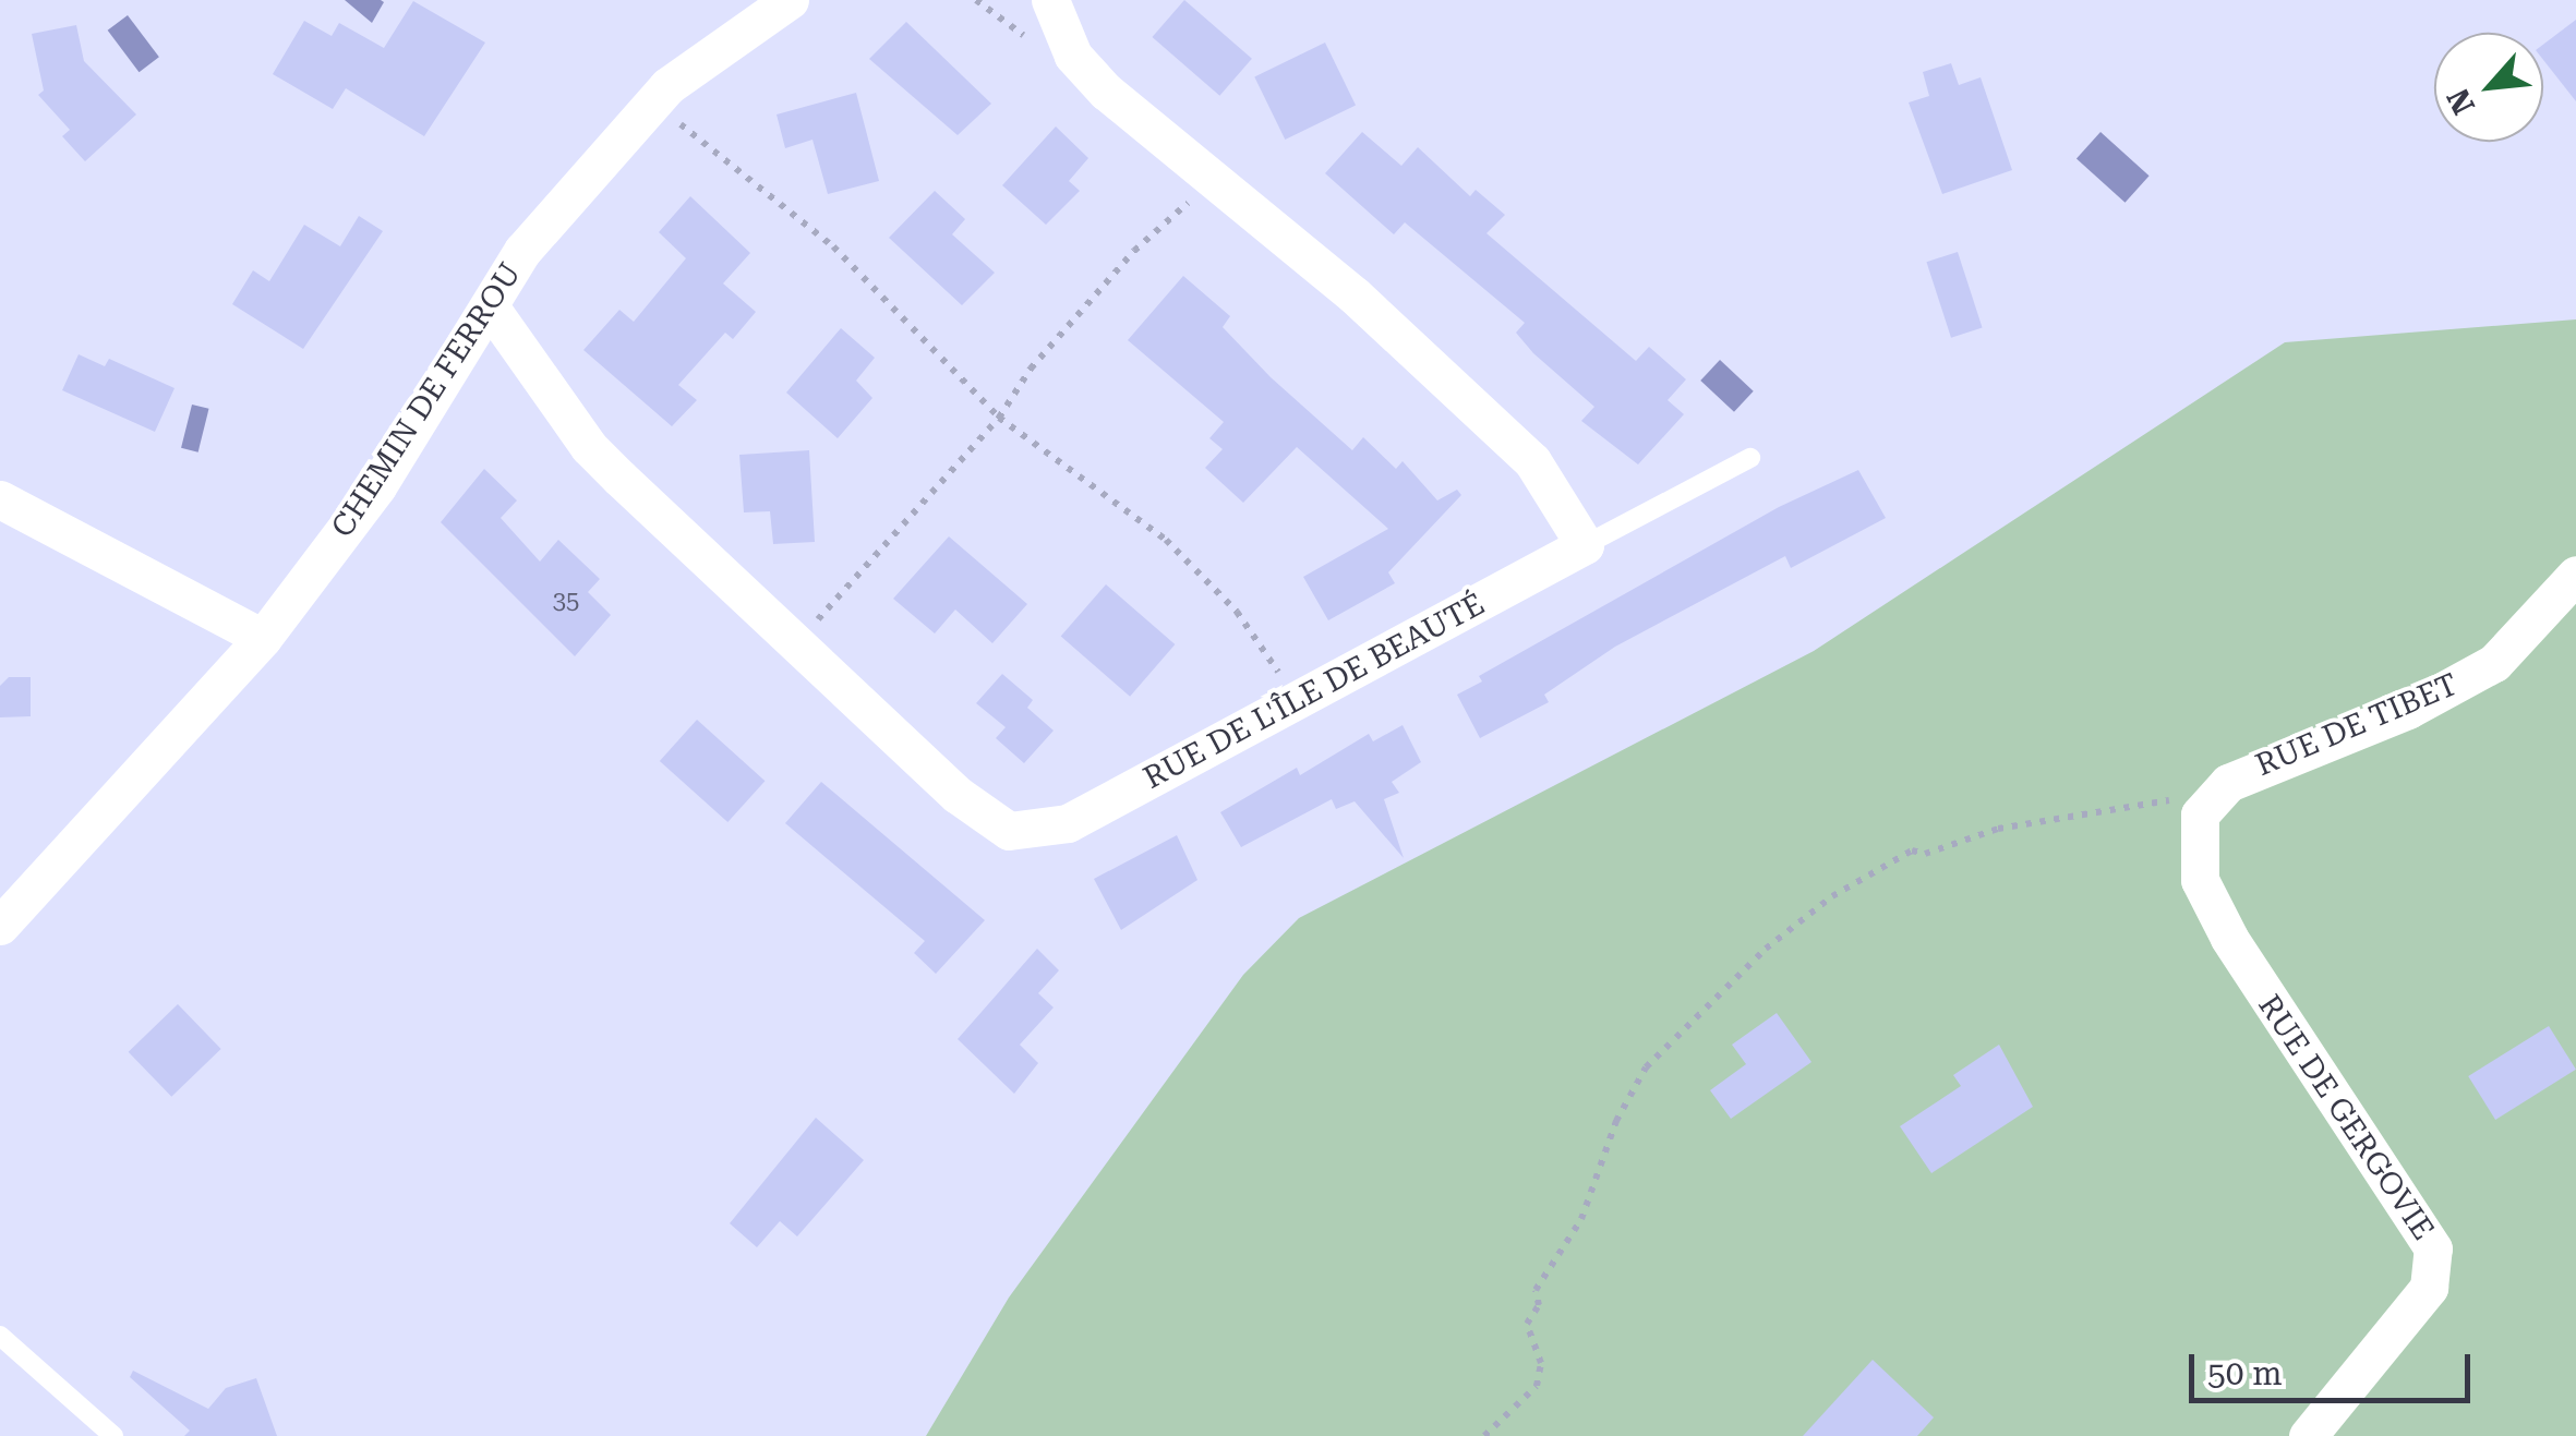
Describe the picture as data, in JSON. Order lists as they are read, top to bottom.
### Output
{
  "streets": {
    "street": [
      "CHEMIN DE FERROU",
      "RUE DE L'ÎLE DE BEAUTÉ",
      "RUE DE TIBET",
      "RUE DE GERGOVIE"
    ]
  },
  "crossings": [
    ["CHEMIN DE FERROU", "RUE DE L'ÎLE DE BEAUTÉ"],
    ["RUE DE TIBET", "RUE DE GERGOVIE"]
  ],
  "house_numbers": ["35"],
  "scale_bar": "50 m",
  "north": "bottom left"
}
